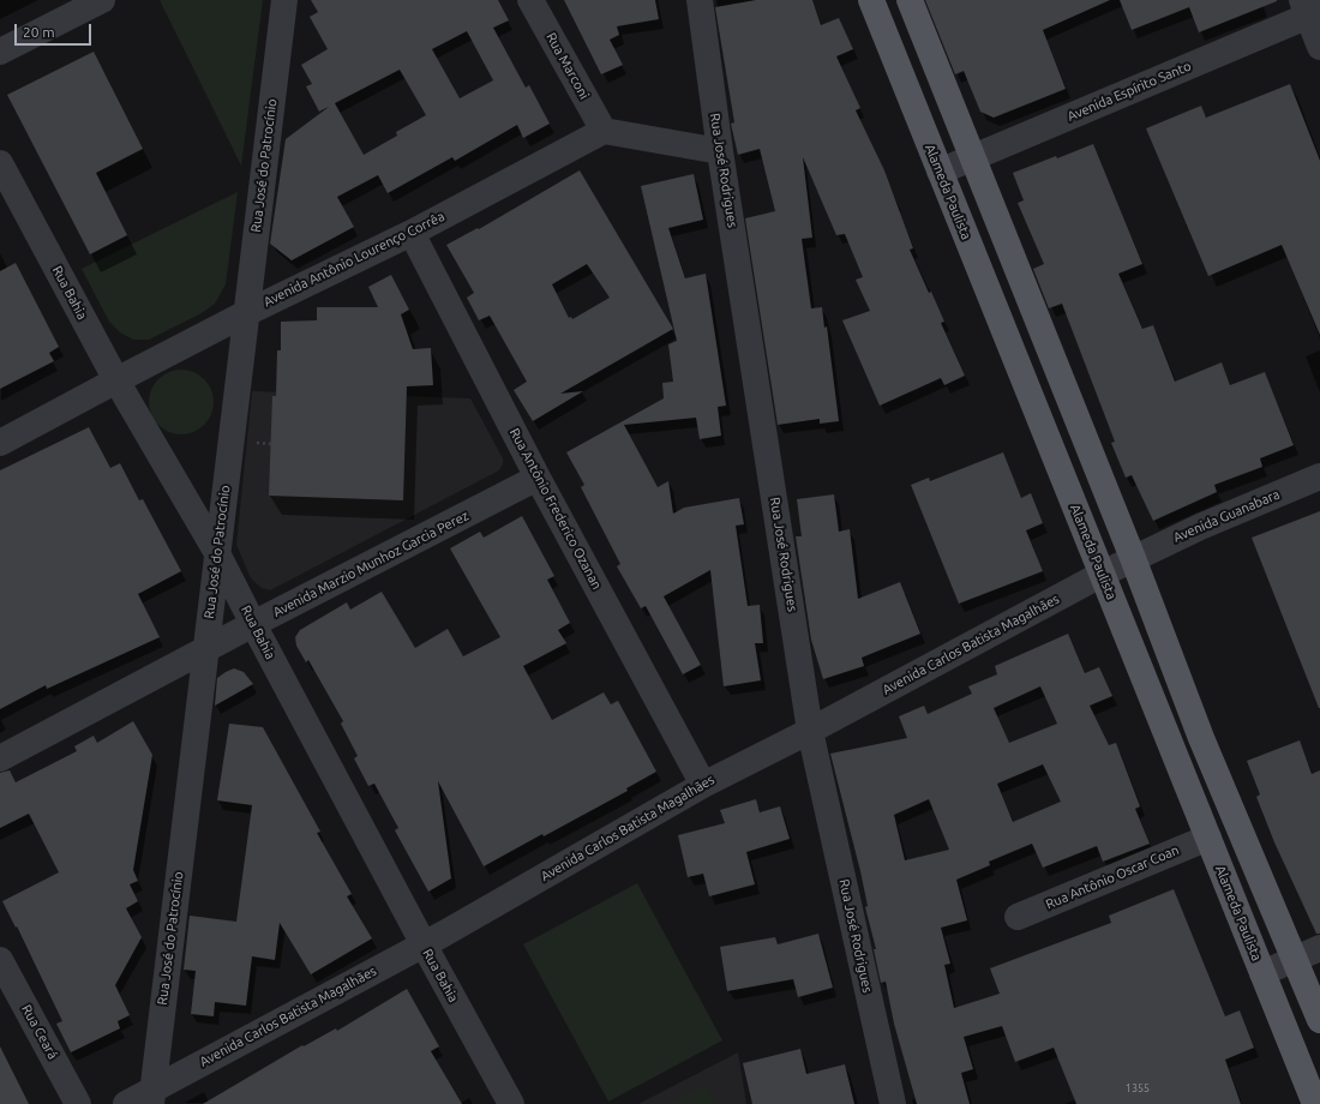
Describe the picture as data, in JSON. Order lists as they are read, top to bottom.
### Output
{
  "streets": {
    "main road": ["Alameda Paulista"],
    "street": [
      "Rua Marconi",
      "Avenida Espírito Santo",
      "Rua José do Patrocínio",
      "Rua José Rodrigues",
      "Avenida Antônio Lourenço Corrêa",
      "Rua Bahia",
      "Rua Antônio Frederico Ozanan",
      "Avenida Guanabara",
      "Avenida Marzio Munhoz Garcia Perez",
      "Avenida Carlos Batista Magalhães",
      "Rua Antônio Oscar Coan",
      "Rua Ceará"
    ]
  },
  "crossings": [
    ["Rua Marconi", "Avenida Antônio Lourenço Corrêa"],
    ["Avenida Espírito Santo", "Alameda Paulista"],
    ["Rua José do Patrocínio", "Avenida Antônio Lourenço Corrêa"],
    ["Rua José do Patrocínio", "Rua Bahia"],
    ["Rua José do Patrocínio", "Avenida Marzio Munhoz Garcia Perez"],
    ["Rua José do Patrocínio", "Avenida Carlos Batista Magalhães"],
    ["Rua José Rodrigues", "Avenida Carlos Batista Magalhães"],
    ["Alameda Paulista", "Avenida Carlos Batista Magalhães"],
    ["Alameda Paulista", "Rua Antônio Oscar Coan"],
    ["Avenida Antônio Lourenço Corrêa", "Rua Bahia"],
    ["Avenida Antônio Lourenço Corrêa", "Rua Antônio Frederico Ozanan"],
    ["Rua Bahia", "Avenida Marzio Munhoz Garcia Perez"],
    ["Rua Bahia", "Avenida Carlos Batista Magalhães"],
    ["Rua Antônio Frederico Ozanan", "Avenida Marzio Munhoz Garcia Perez"],
    ["Rua Antônio Frederico Ozanan", "Avenida Carlos Batista Magalhães"],
    ["Avenida Guanabara", "Avenida Carlos Batista Magalhães"]
  ],
  "house_numbers": ["1355"],
  "scale_bar": "20 m"
}
